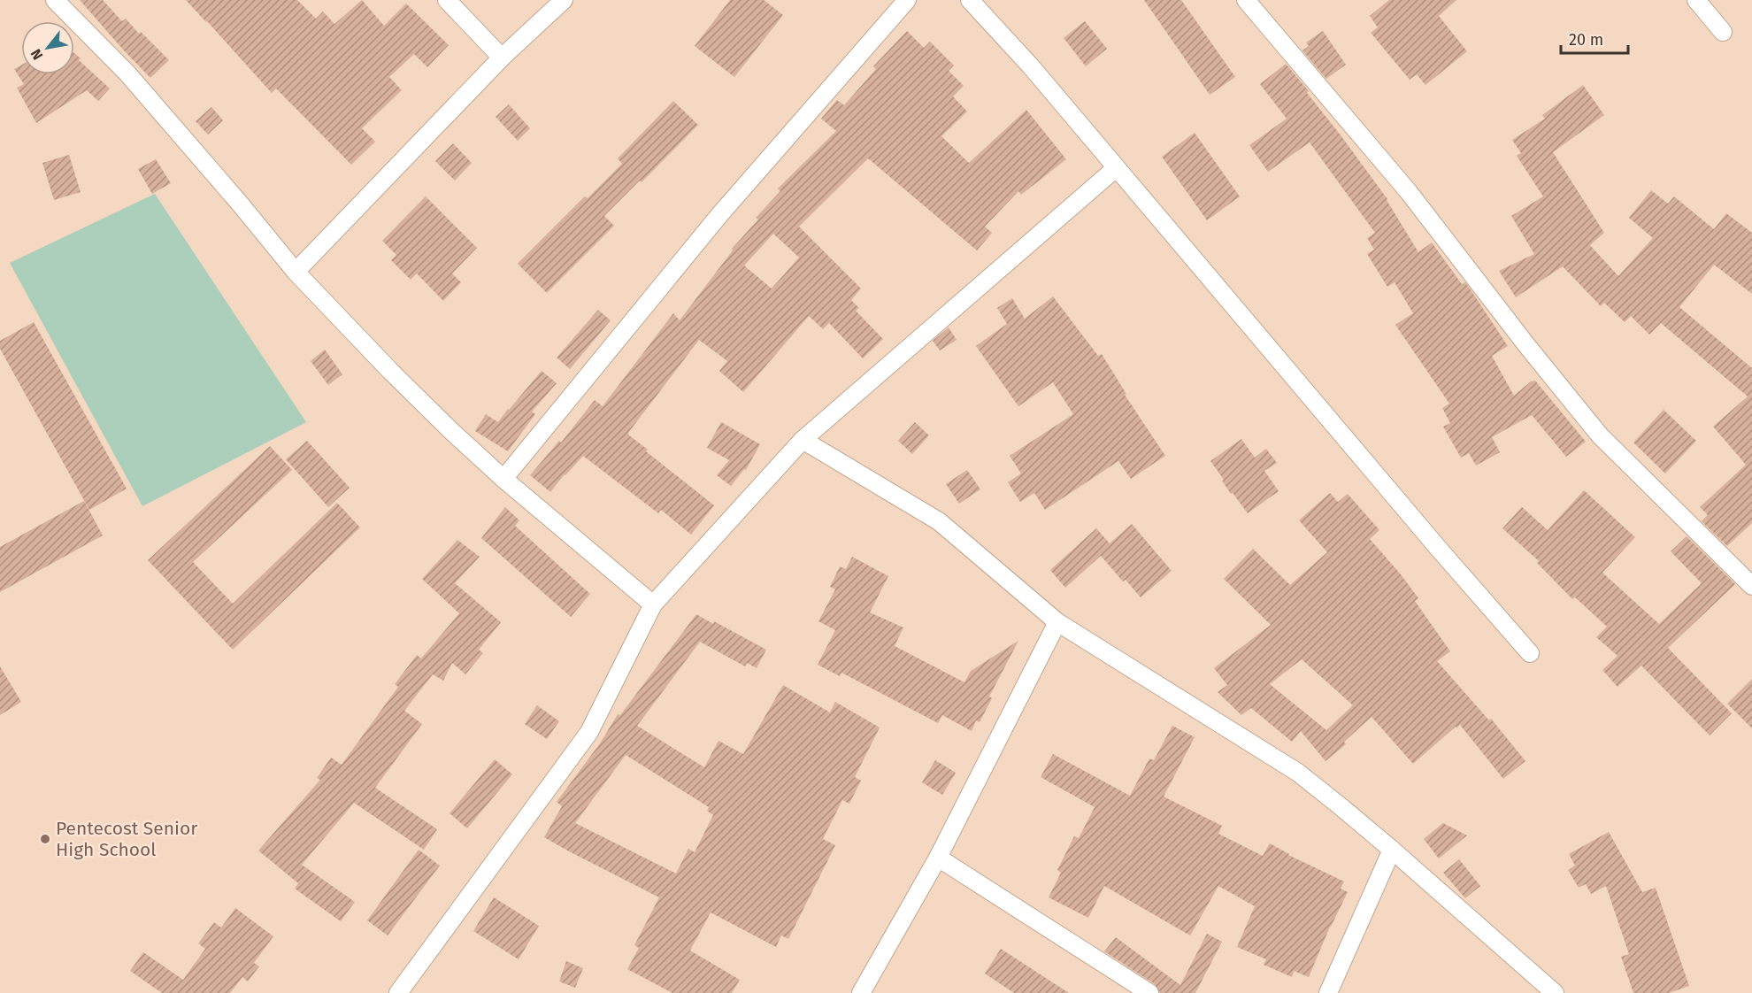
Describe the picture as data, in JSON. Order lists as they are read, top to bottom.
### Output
{
  "places": ["Pentecost Senior High School"],
  "scale_bar": "20 m",
  "north": "bottom left"
}
